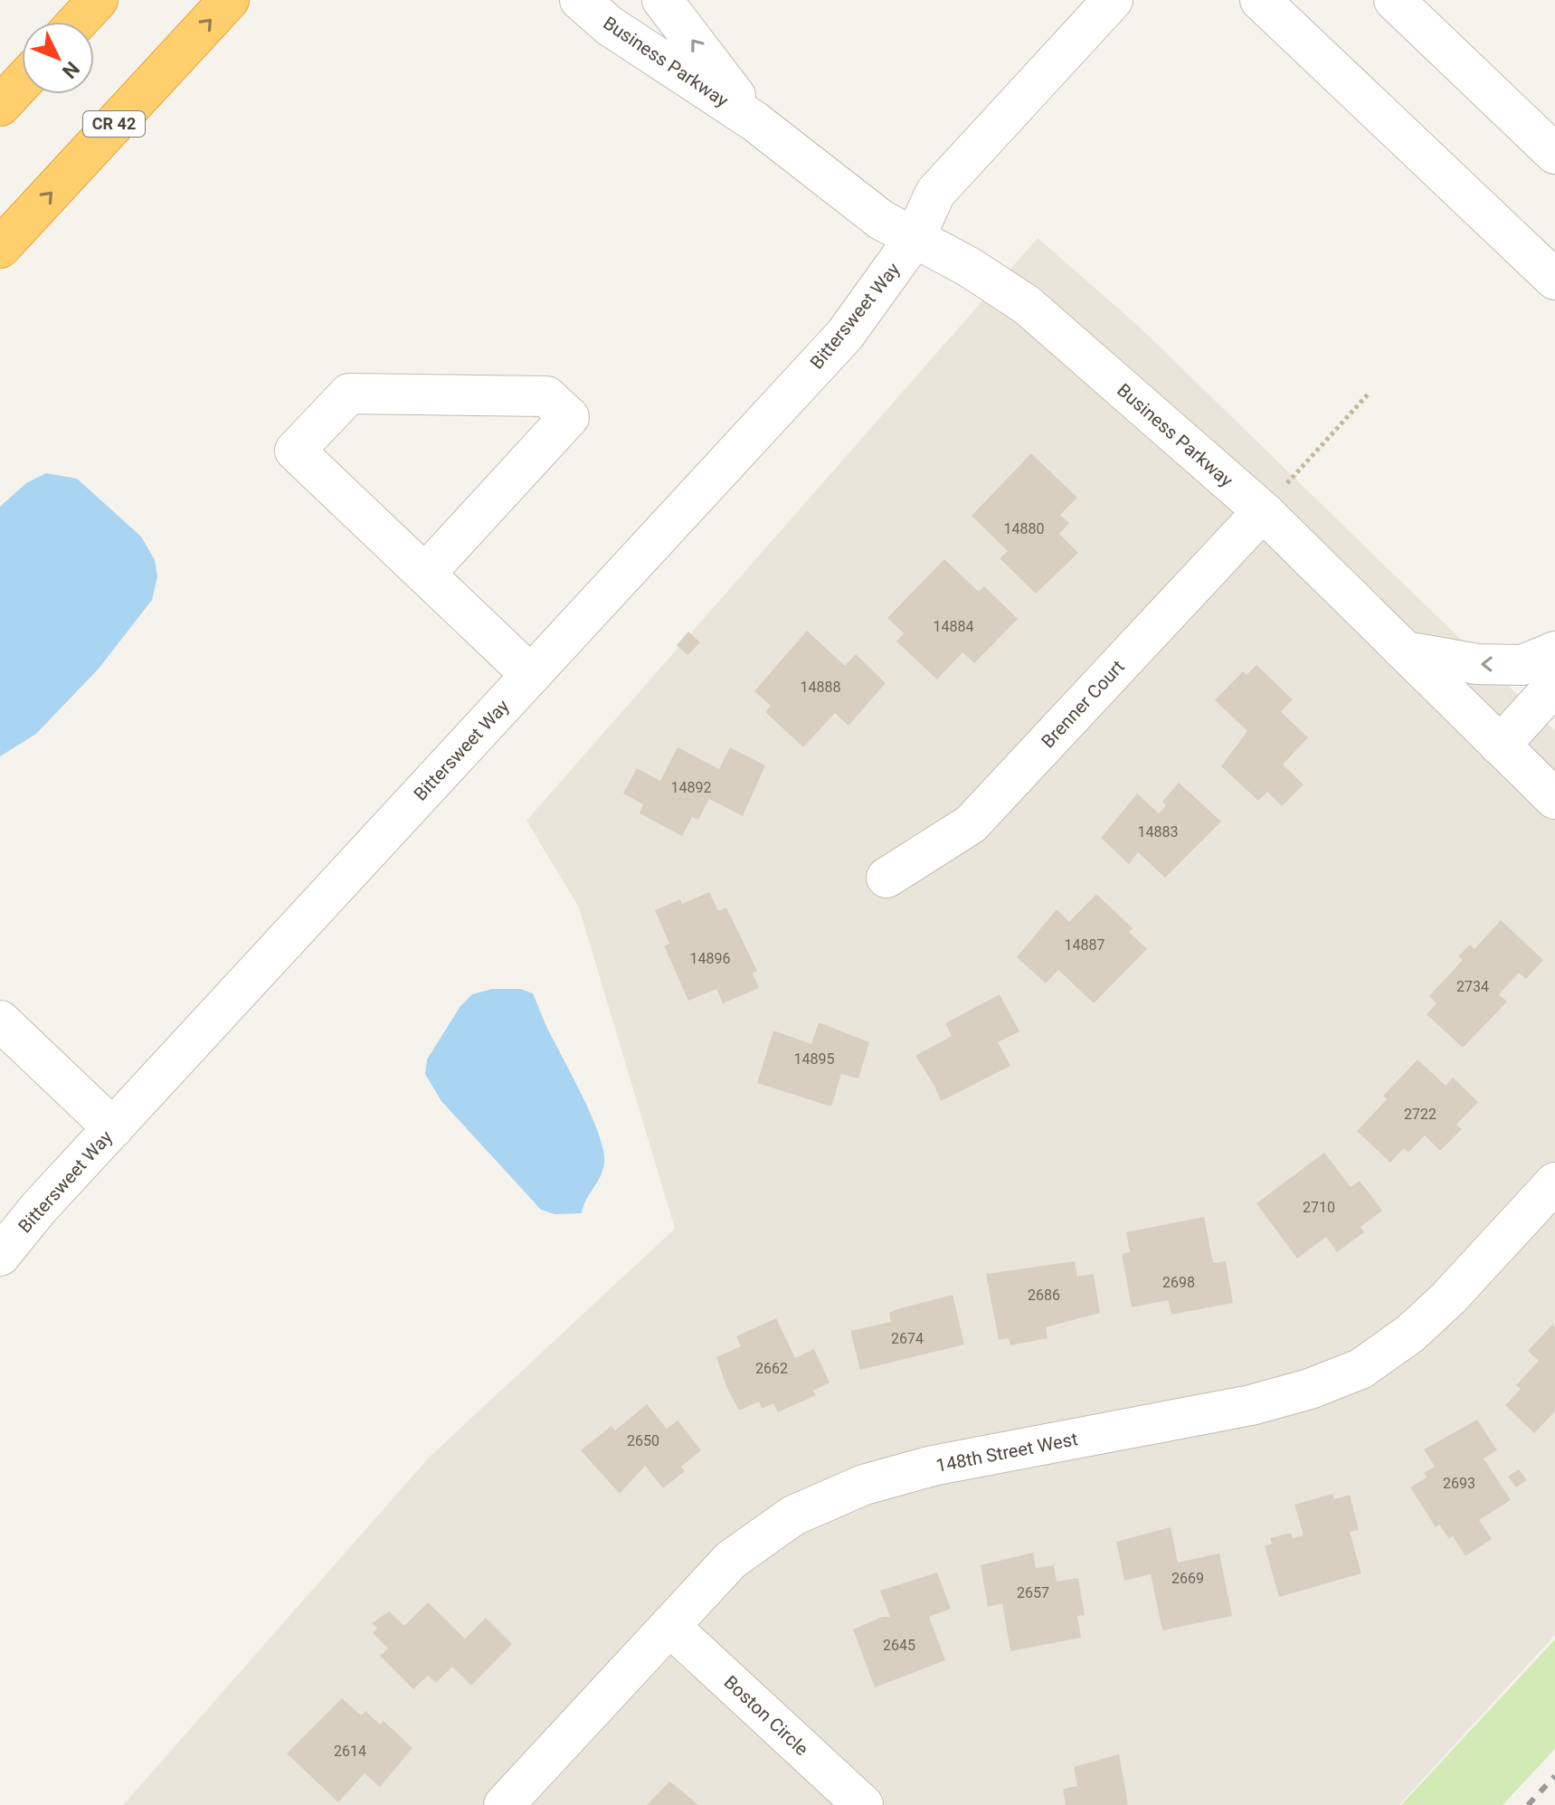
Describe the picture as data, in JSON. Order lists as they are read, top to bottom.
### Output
{
  "streets": {
    "highway": ["CR 42"],
    "street": [
      "Business Parkway",
      "Bittersweet Way",
      "Brenner Court",
      "148th Street West",
      "Boston Circle"
    ]
  },
  "crossings": [
    ["Business Parkway", "Bittersweet Way"],
    ["Business Parkway", "Brenner Court"],
    ["148th Street West", "Boston Circle"]
  ],
  "house_numbers": [
    "14880",
    "14884",
    "14888",
    "14892",
    "14883",
    "14887",
    "14896",
    "2734",
    "14895",
    "2722",
    "2710",
    "2698",
    "2686",
    "2674",
    "2662",
    "2650",
    "2693",
    "2669",
    "2657",
    "2645",
    "2614"
  ],
  "north": "bottom right"
}
